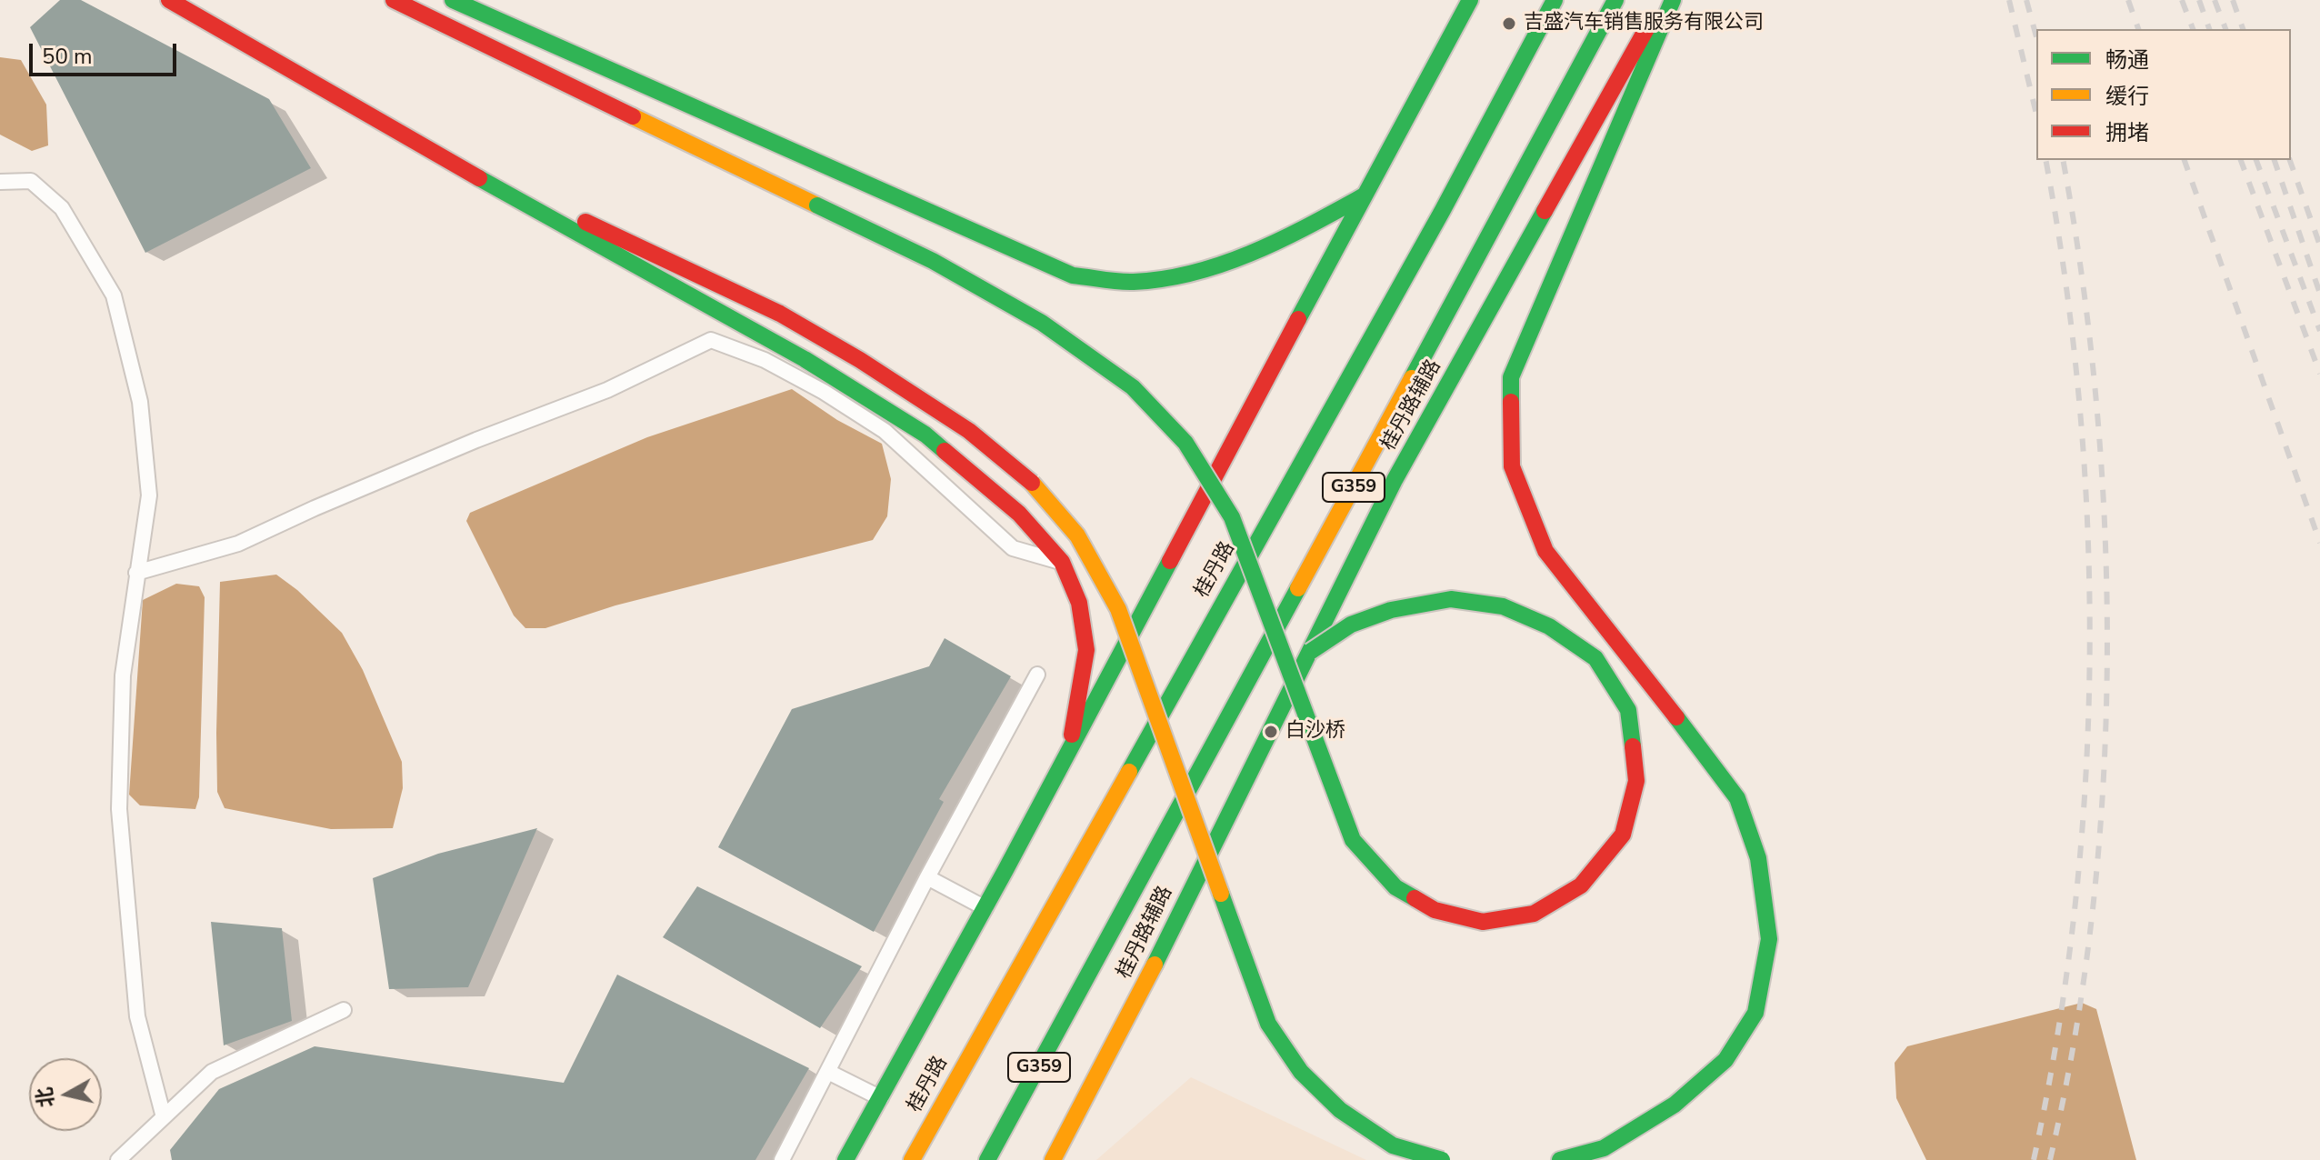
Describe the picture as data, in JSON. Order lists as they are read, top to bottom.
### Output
{
  "streets": {
    "main road": ["桂丹路辅路", "G359", "桂丹路"]
  },
  "places": ["吉盛汽车销售服务有限公司", "白沙桥"],
  "legend": ["畅通", "缓行", "拥堵"],
  "scale_bar": "50 m",
  "north": "left"
}
